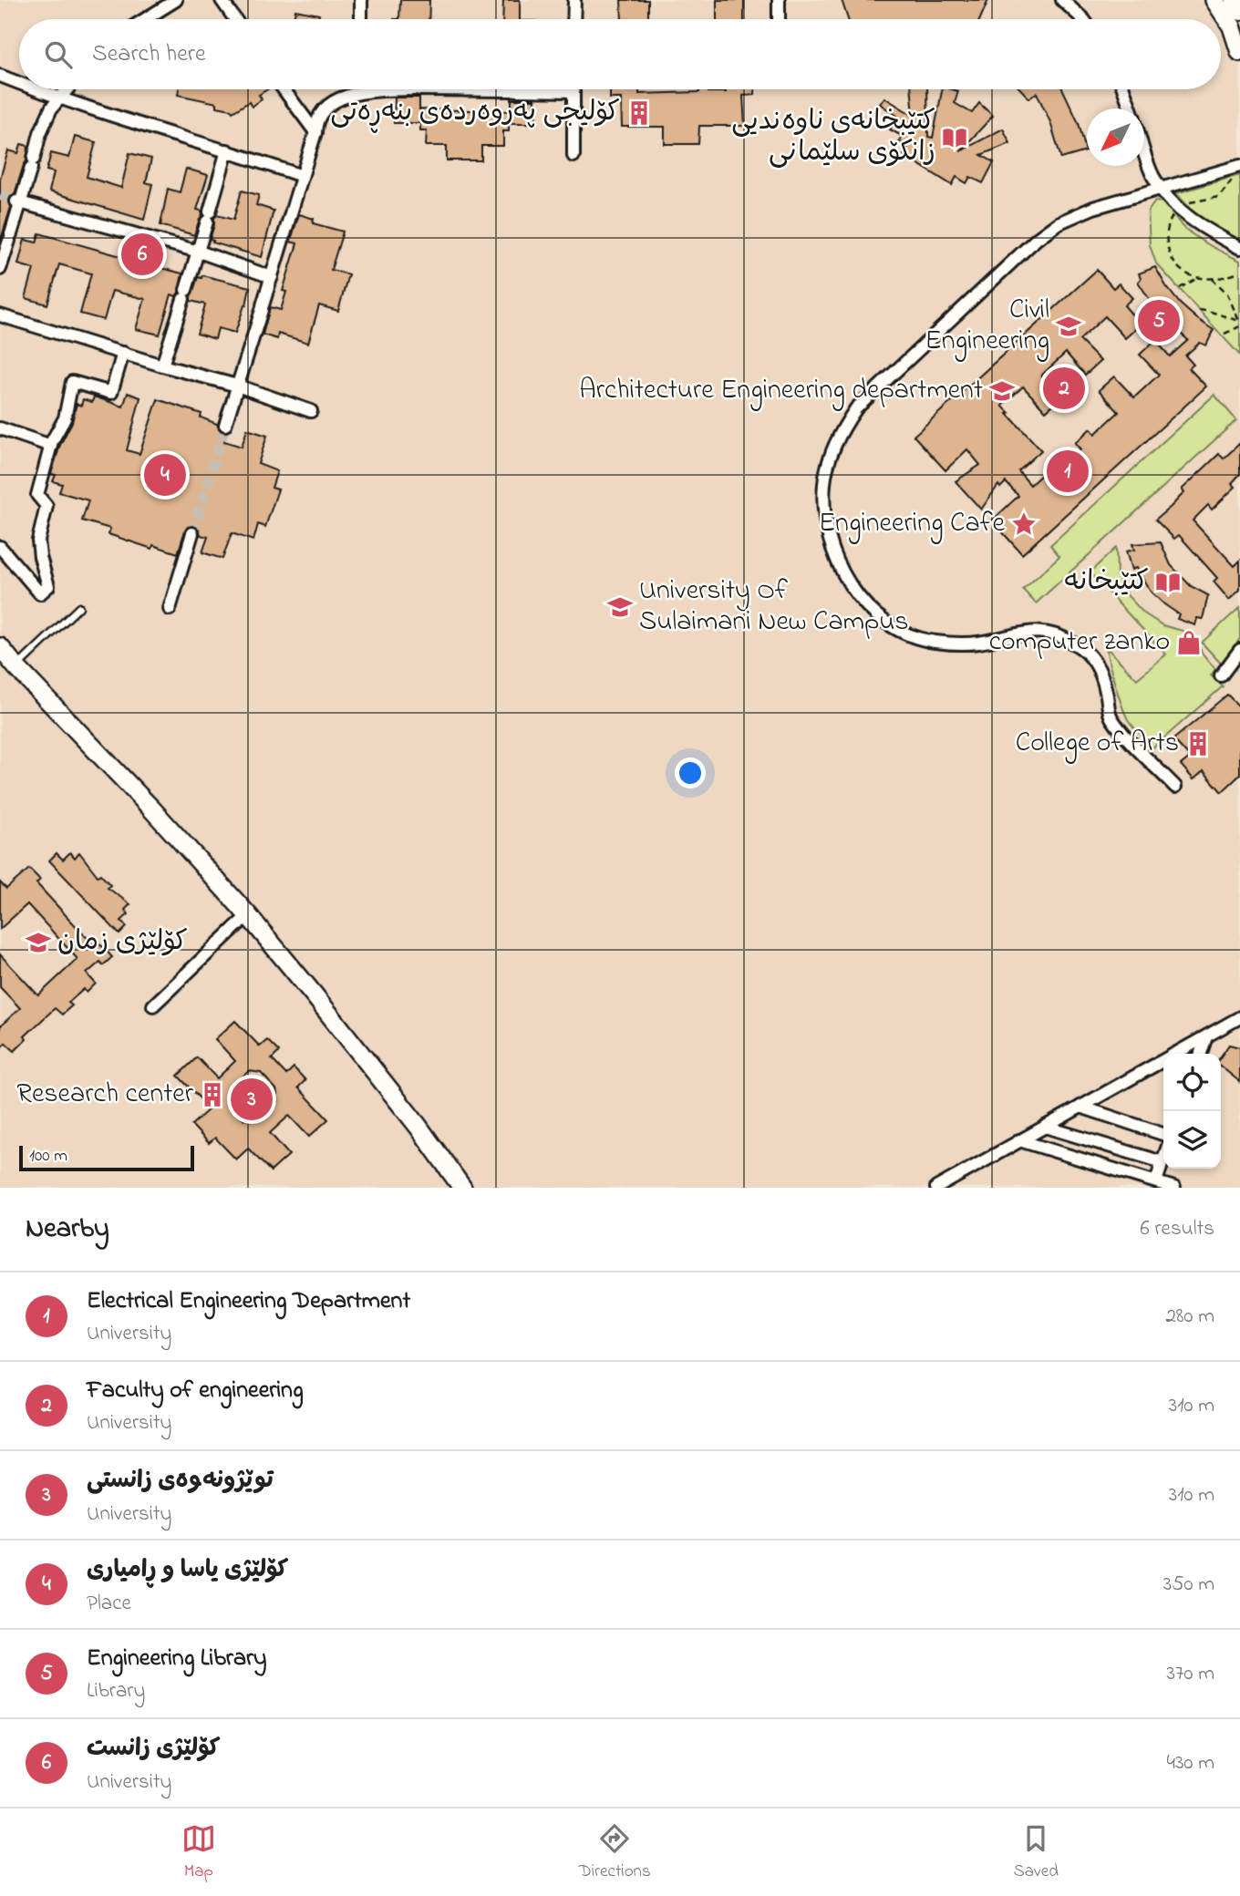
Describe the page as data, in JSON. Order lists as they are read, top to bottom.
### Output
{
  "places": {
    "building": ["کۆلیجی پەروەردەی بنەڕەتی", "College of Arts", "Research center"],
    "library": ["کتێبخانەی ناوەندیی زانکۆی سلێمانی", "کتێبخانە"],
    "school or university": [
      "Civil Engineering",
      "Architecture Engineering department",
      "University Of Sulaimani New Campus",
      "کۆلێژی زمان"
    ],
    "place": ["Engineering Cafe"],
    "shop": ["computer zanko"]
  },
  "scale_bar": "100 m",
  "north": "bottom left",
  "page": {
    "search": "Search here",
    "pins": [
      "6",
      "5",
      "2",
      "1",
      "4",
      "3"
    ],
    "scale": "100 m",
    "heading": ["Nearby", "6 results"],
    "list": [
      {
        "mark": "1",
        "name": "Electrical Engineering Department",
        "note": "University",
        "value": "280 m"
      },
      {
        "mark": "2",
        "name": "Faculty of engineering",
        "note": "University",
        "value": "310 m"
      },
      {
        "mark": "3",
        "name": "توێژونەوەی زانستی",
        "note": "University",
        "value": "310 m"
      },
      {
        "mark": "4",
        "name": "کۆلێژی یاسا و ڕامیاری",
        "note": "Place",
        "value": "350 m"
      },
      {
        "mark": "5",
        "name": "Engineering Library",
        "note": "Library",
        "value": "370 m"
      },
      {
        "mark": "6",
        "name": "کۆلێژی زانست",
        "note": "University",
        "value": "430 m"
      }
    ],
    "nav": ["Map", "Directions", "Saved"]
  }
}
